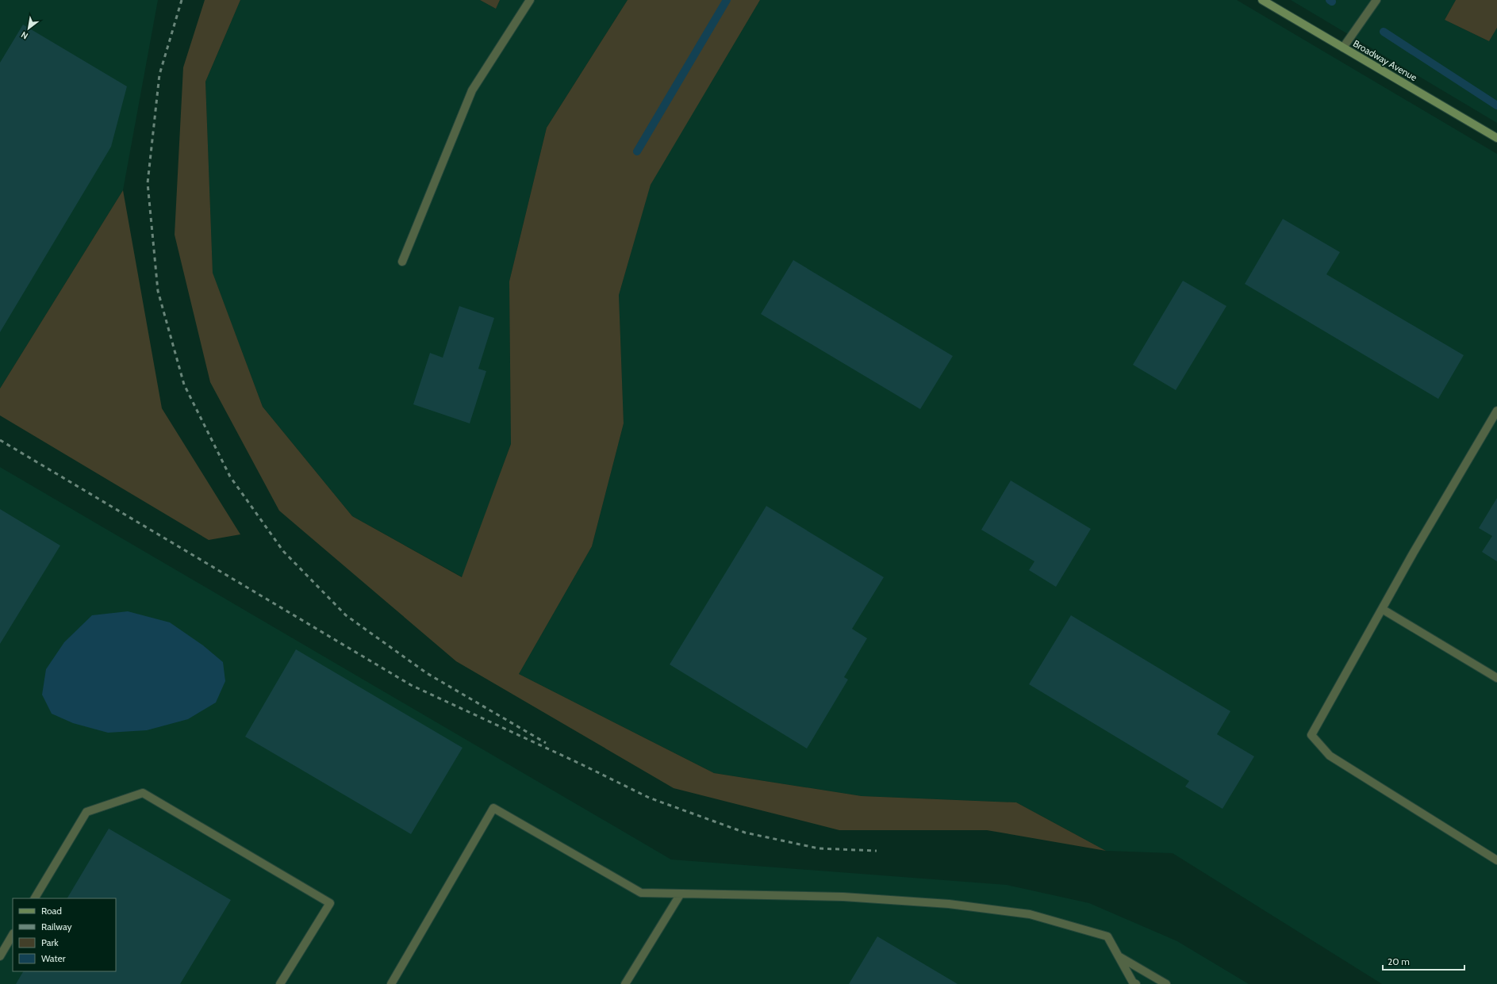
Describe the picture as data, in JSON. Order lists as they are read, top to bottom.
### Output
{
  "streets": {
    "street": ["Broadway Avenue"]
  },
  "legend": [
    "Road",
    "Railway",
    "Park",
    "Water"
  ],
  "scale_bar": "20 m",
  "north": "bottom left"
}
